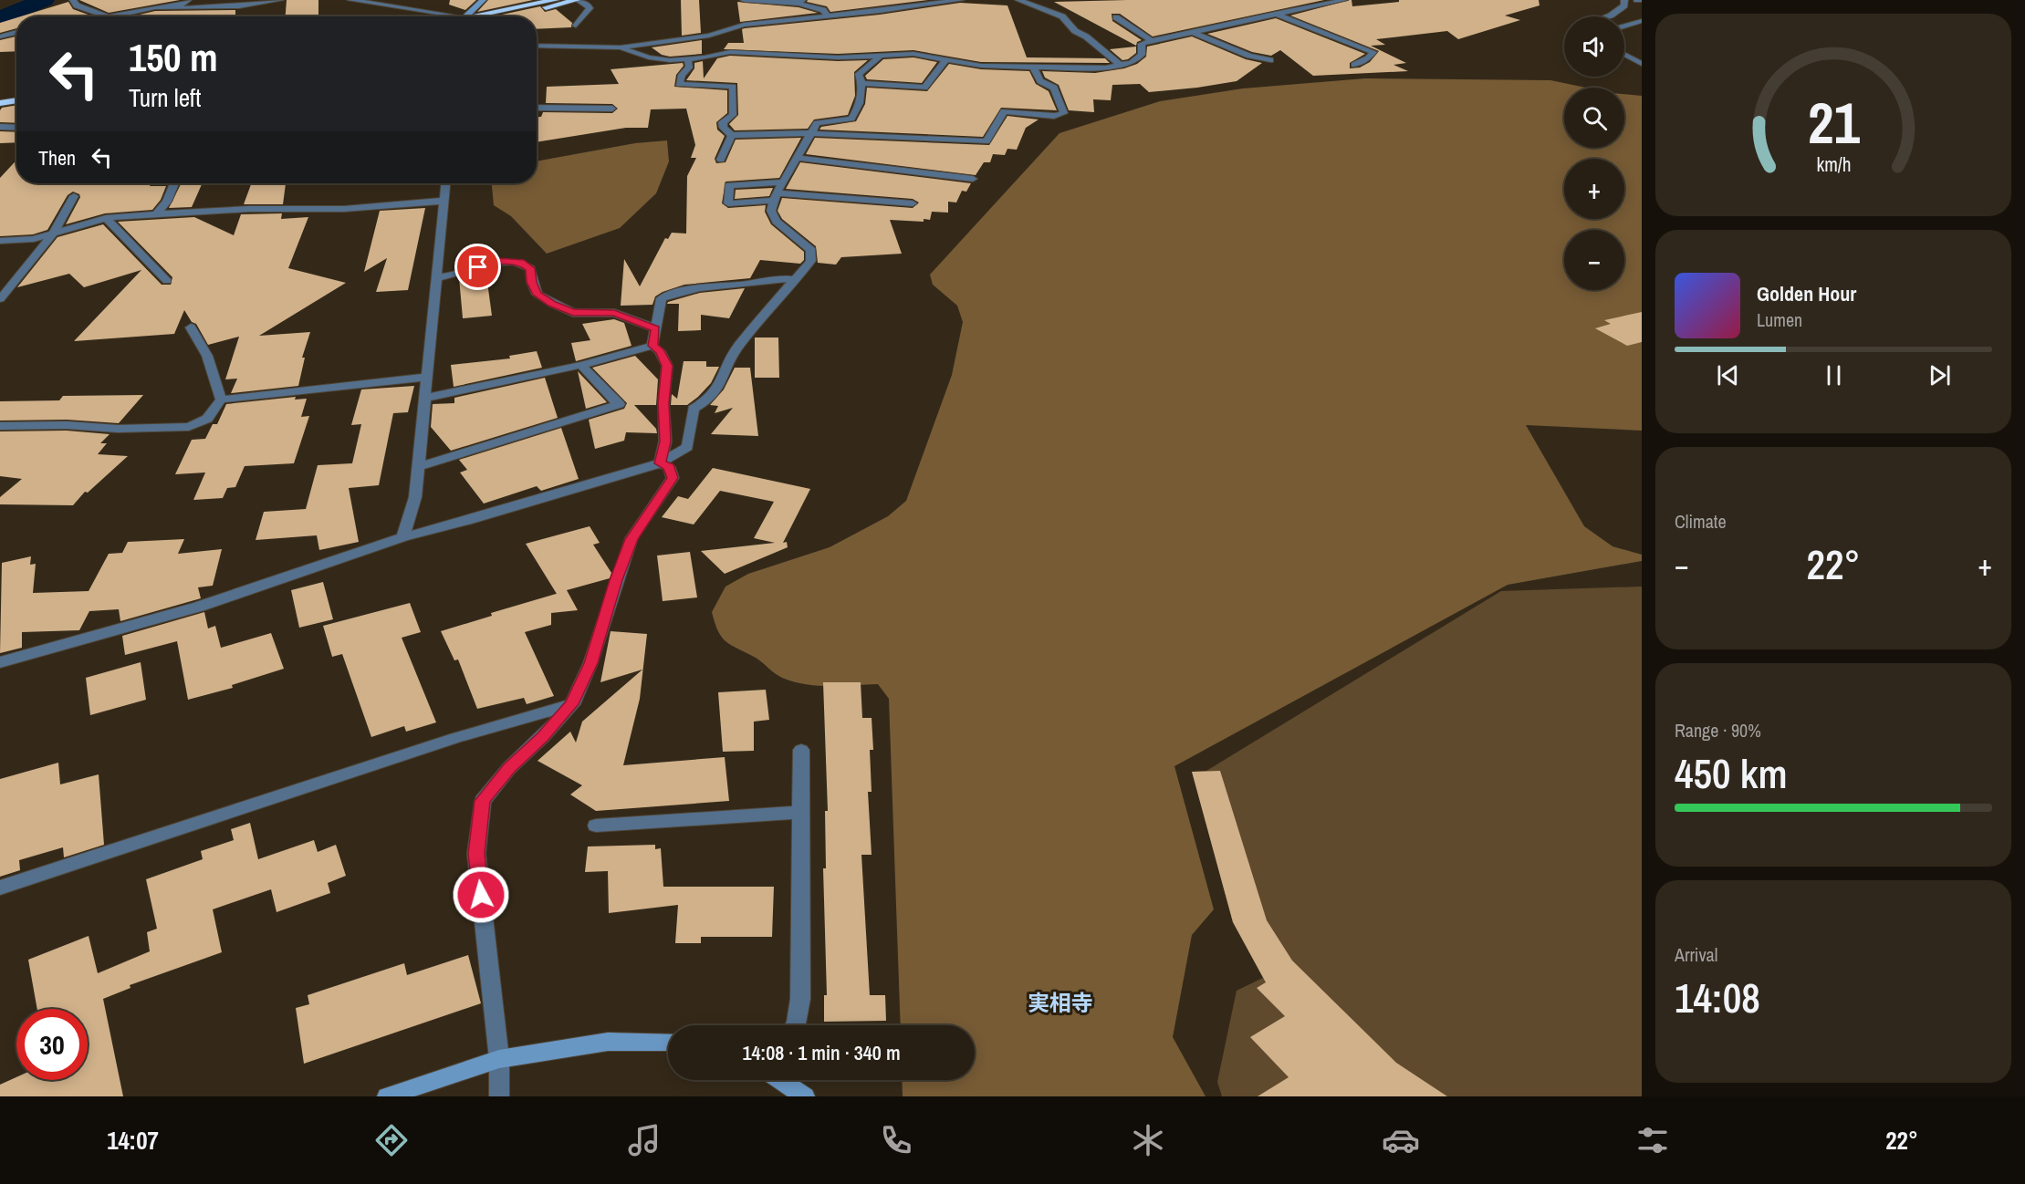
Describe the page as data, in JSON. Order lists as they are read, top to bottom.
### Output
{
  "districts": ["実相寺"],
  "page": {
    "map_buttons": ["+", "−"],
    "turn": ["150 m", "Turn left"],
    "then": "Then",
    "song": ["Golden Hour", "Lumen"],
    "tile": [
      "Climate",
      ["Range · 90%", "450 km"],
      ["Arrival", "14:08"]
    ],
    "heat": ["−", "22°", "+"],
    "limit": "30",
    "trip": "14:08 · 1 min · 340 m",
    "tabs": ["14:07", "22°"],
    "gauge": ["21", "km/h"]
  }
}
